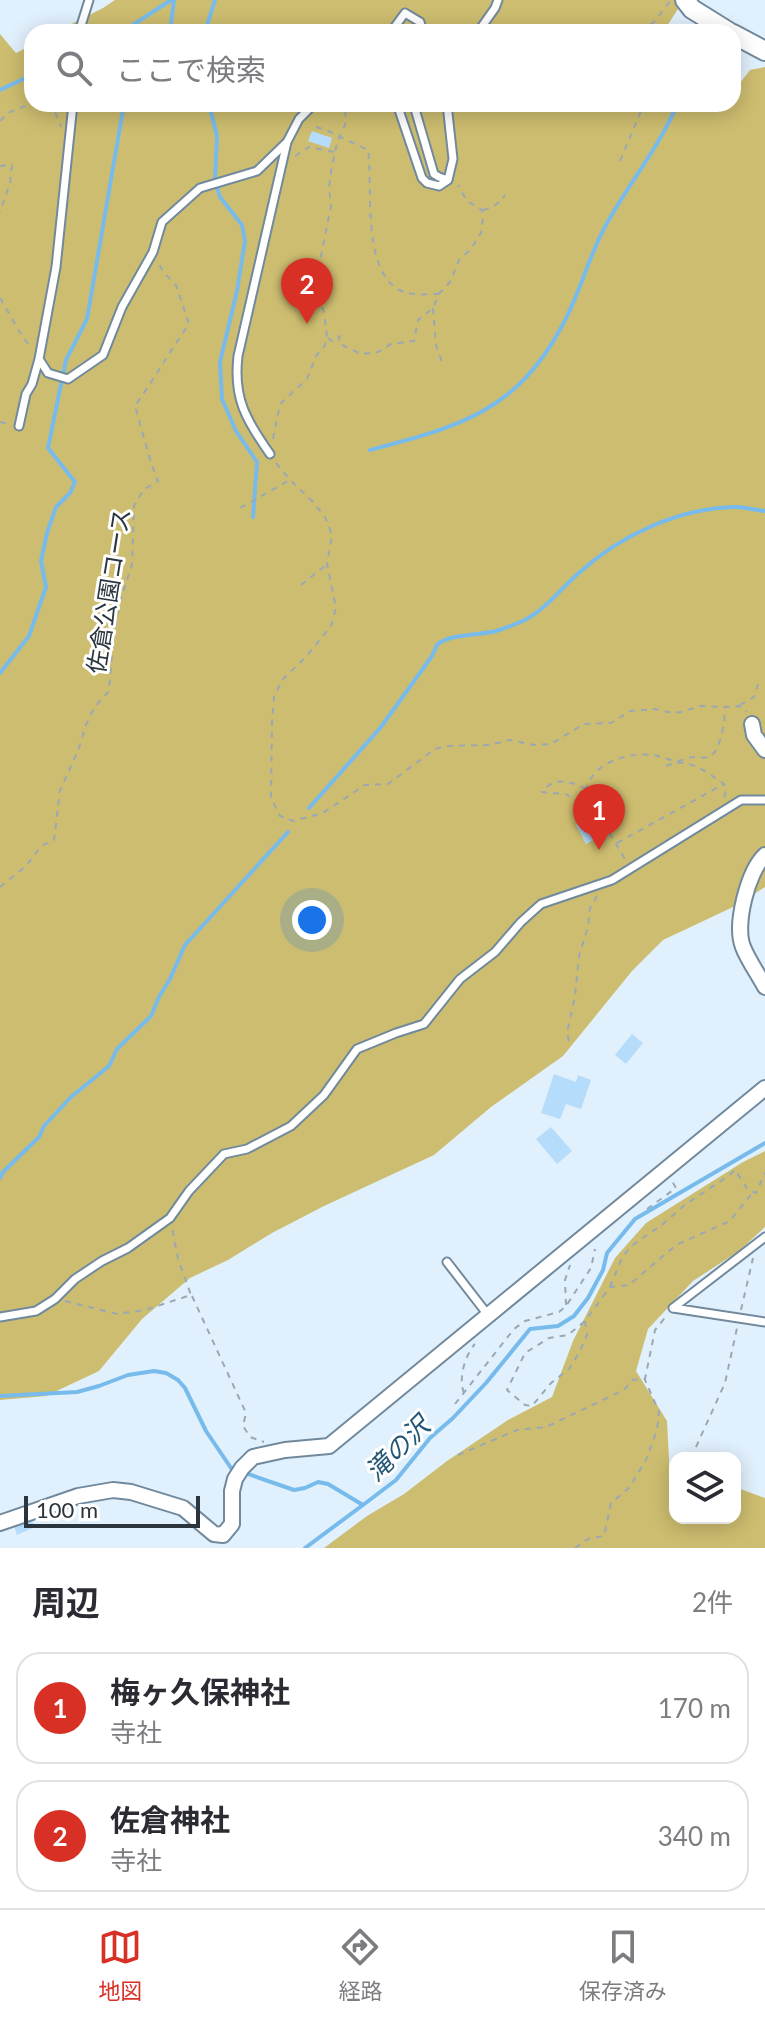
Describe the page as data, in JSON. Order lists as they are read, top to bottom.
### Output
{
  "streets": {
    "path": ["佐倉公園コース"]
  },
  "water": ["滝の沢"],
  "scale_bar": "100 m",
  "page": {
    "search": "ここで検索",
    "pins": ["2", "1"],
    "scale": "100 m",
    "heading": ["周辺", "2件"],
    "list": [
      {
        "mark": "1",
        "name": "梅ヶ久保神社",
        "note": "寺社",
        "value": "170 m"
      },
      {
        "mark": "2",
        "name": "佐倉神社",
        "note": "寺社",
        "value": "340 m"
      }
    ],
    "nav": ["地図", "経路", "保存済み"]
  }
}
